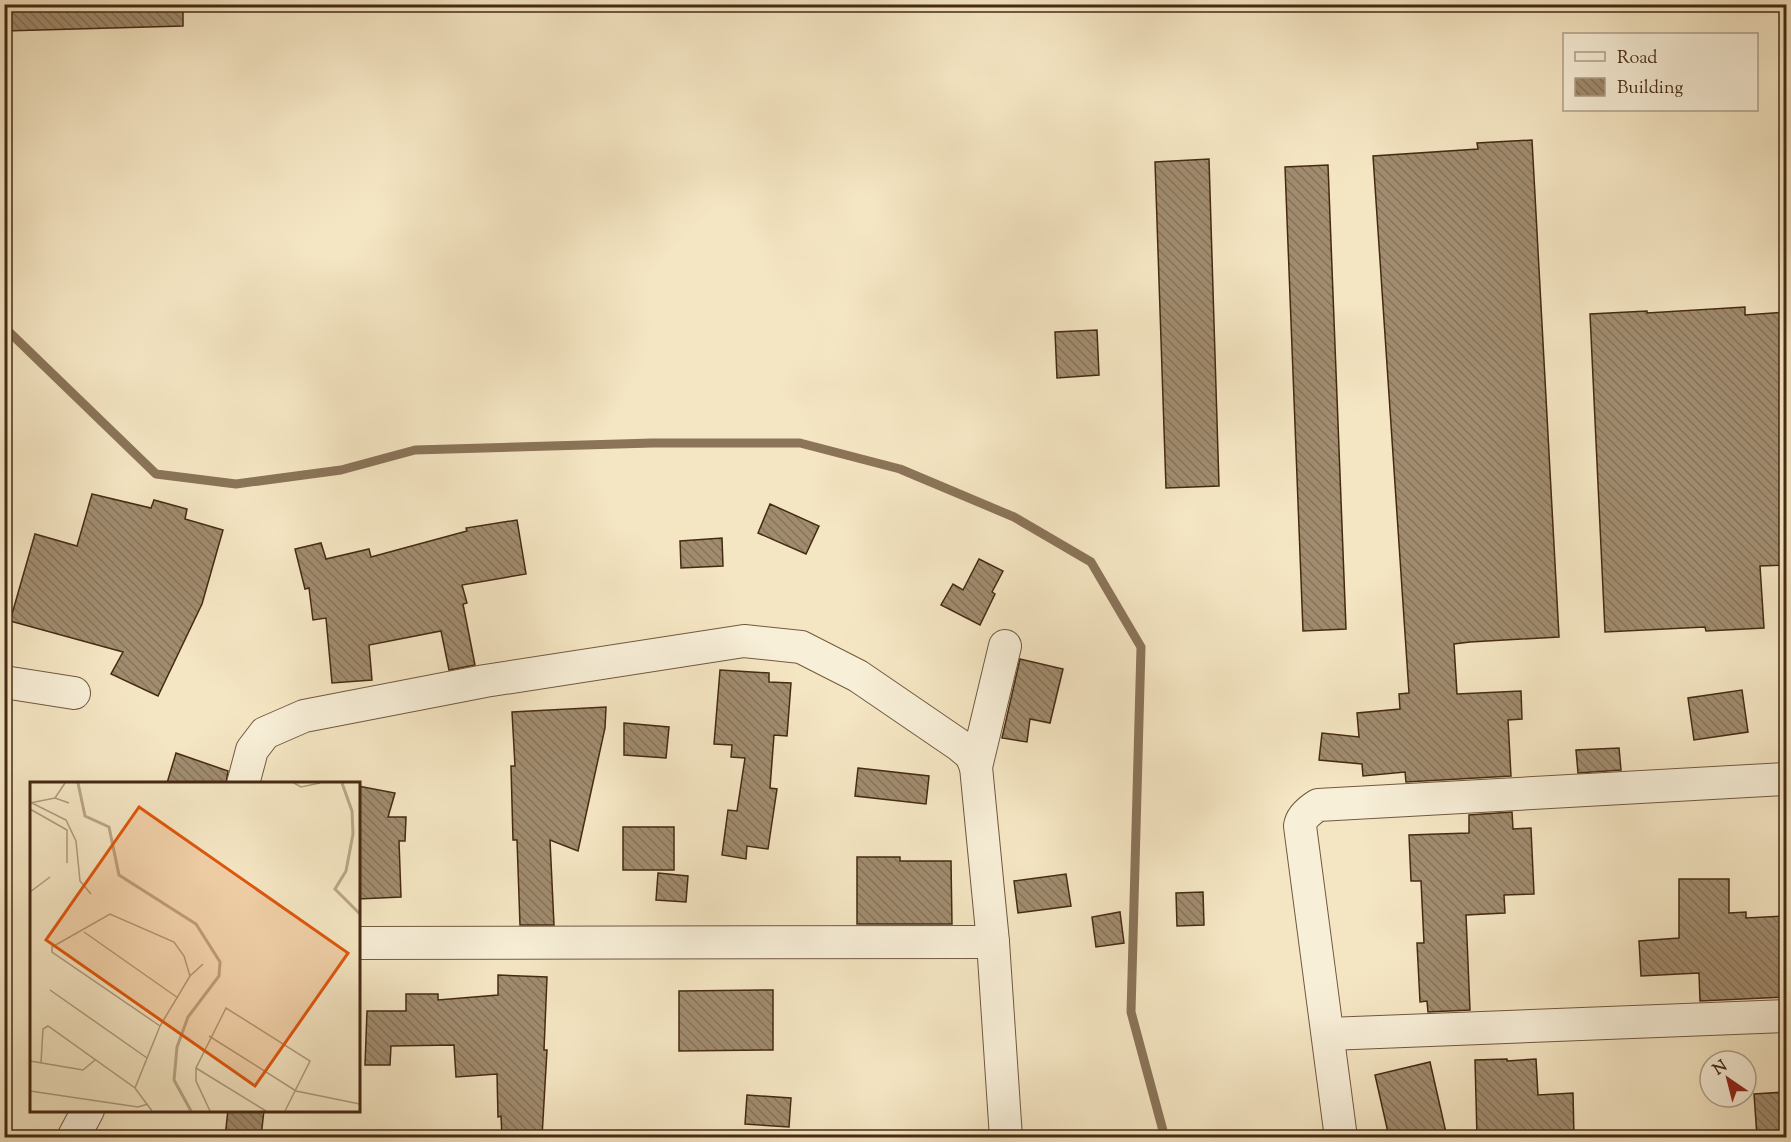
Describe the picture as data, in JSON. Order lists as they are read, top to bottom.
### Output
{
  "legend": ["Road", "Building"],
  "north": "top left"
}
